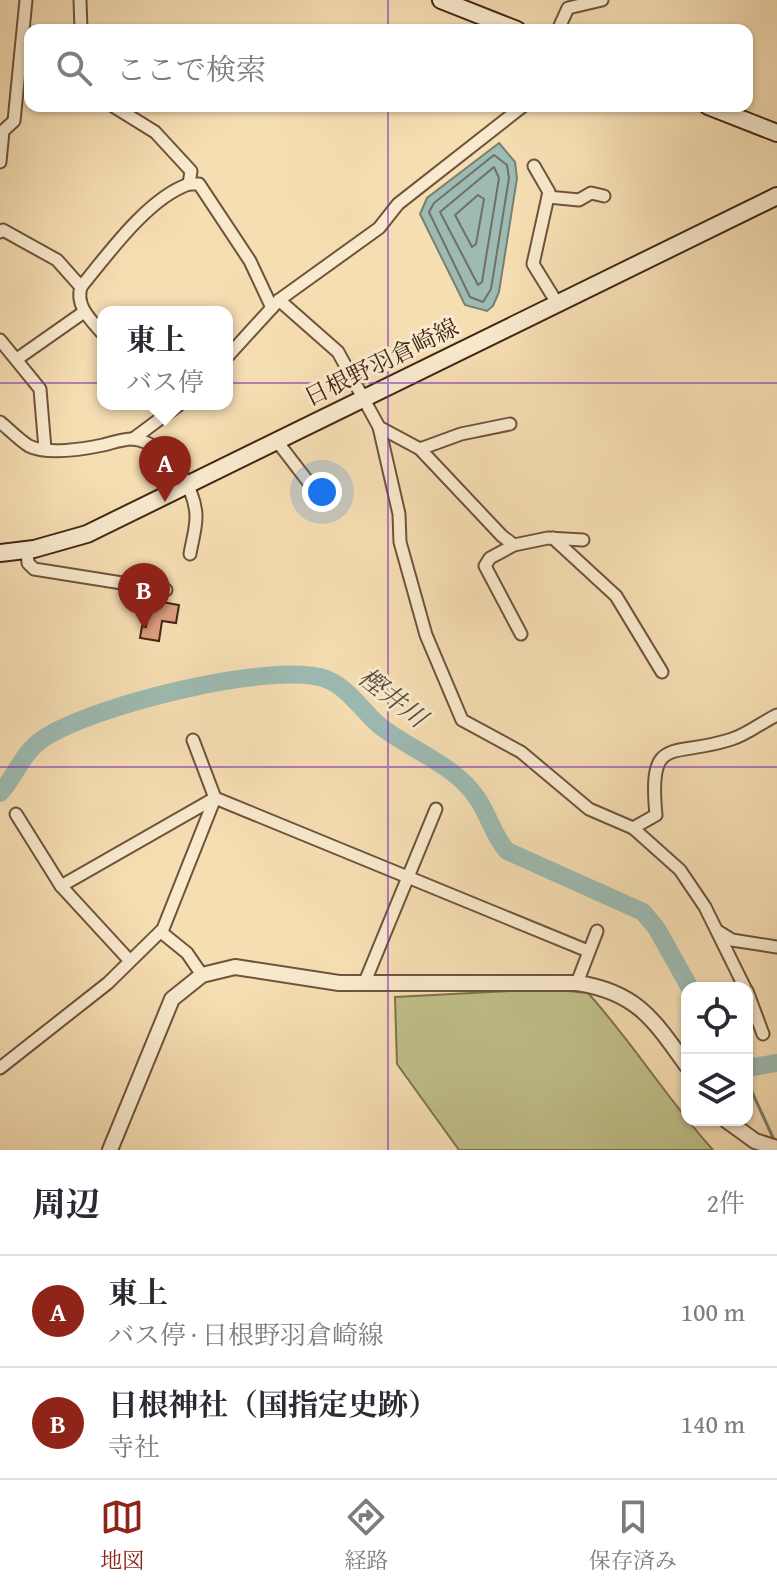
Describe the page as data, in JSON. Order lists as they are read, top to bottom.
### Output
{
  "streets": {
    "main road": ["日根野羽倉崎線"]
  },
  "water": ["樫井川"],
  "page": {
    "search": "ここで検索",
    "popup": ["東上", "バス停"],
    "pins": ["A", "B"],
    "heading": ["周辺", "2件"],
    "list": [
      {
        "mark": "A",
        "name": "東上",
        "note": "バス停 · 日根野羽倉崎線",
        "value": "100 m"
      },
      {
        "mark": "B",
        "name": "日根神社（国指定史跡）",
        "note": "寺社",
        "value": "140 m"
      }
    ],
    "nav": ["地図", "経路", "保存済み"]
  }
}
